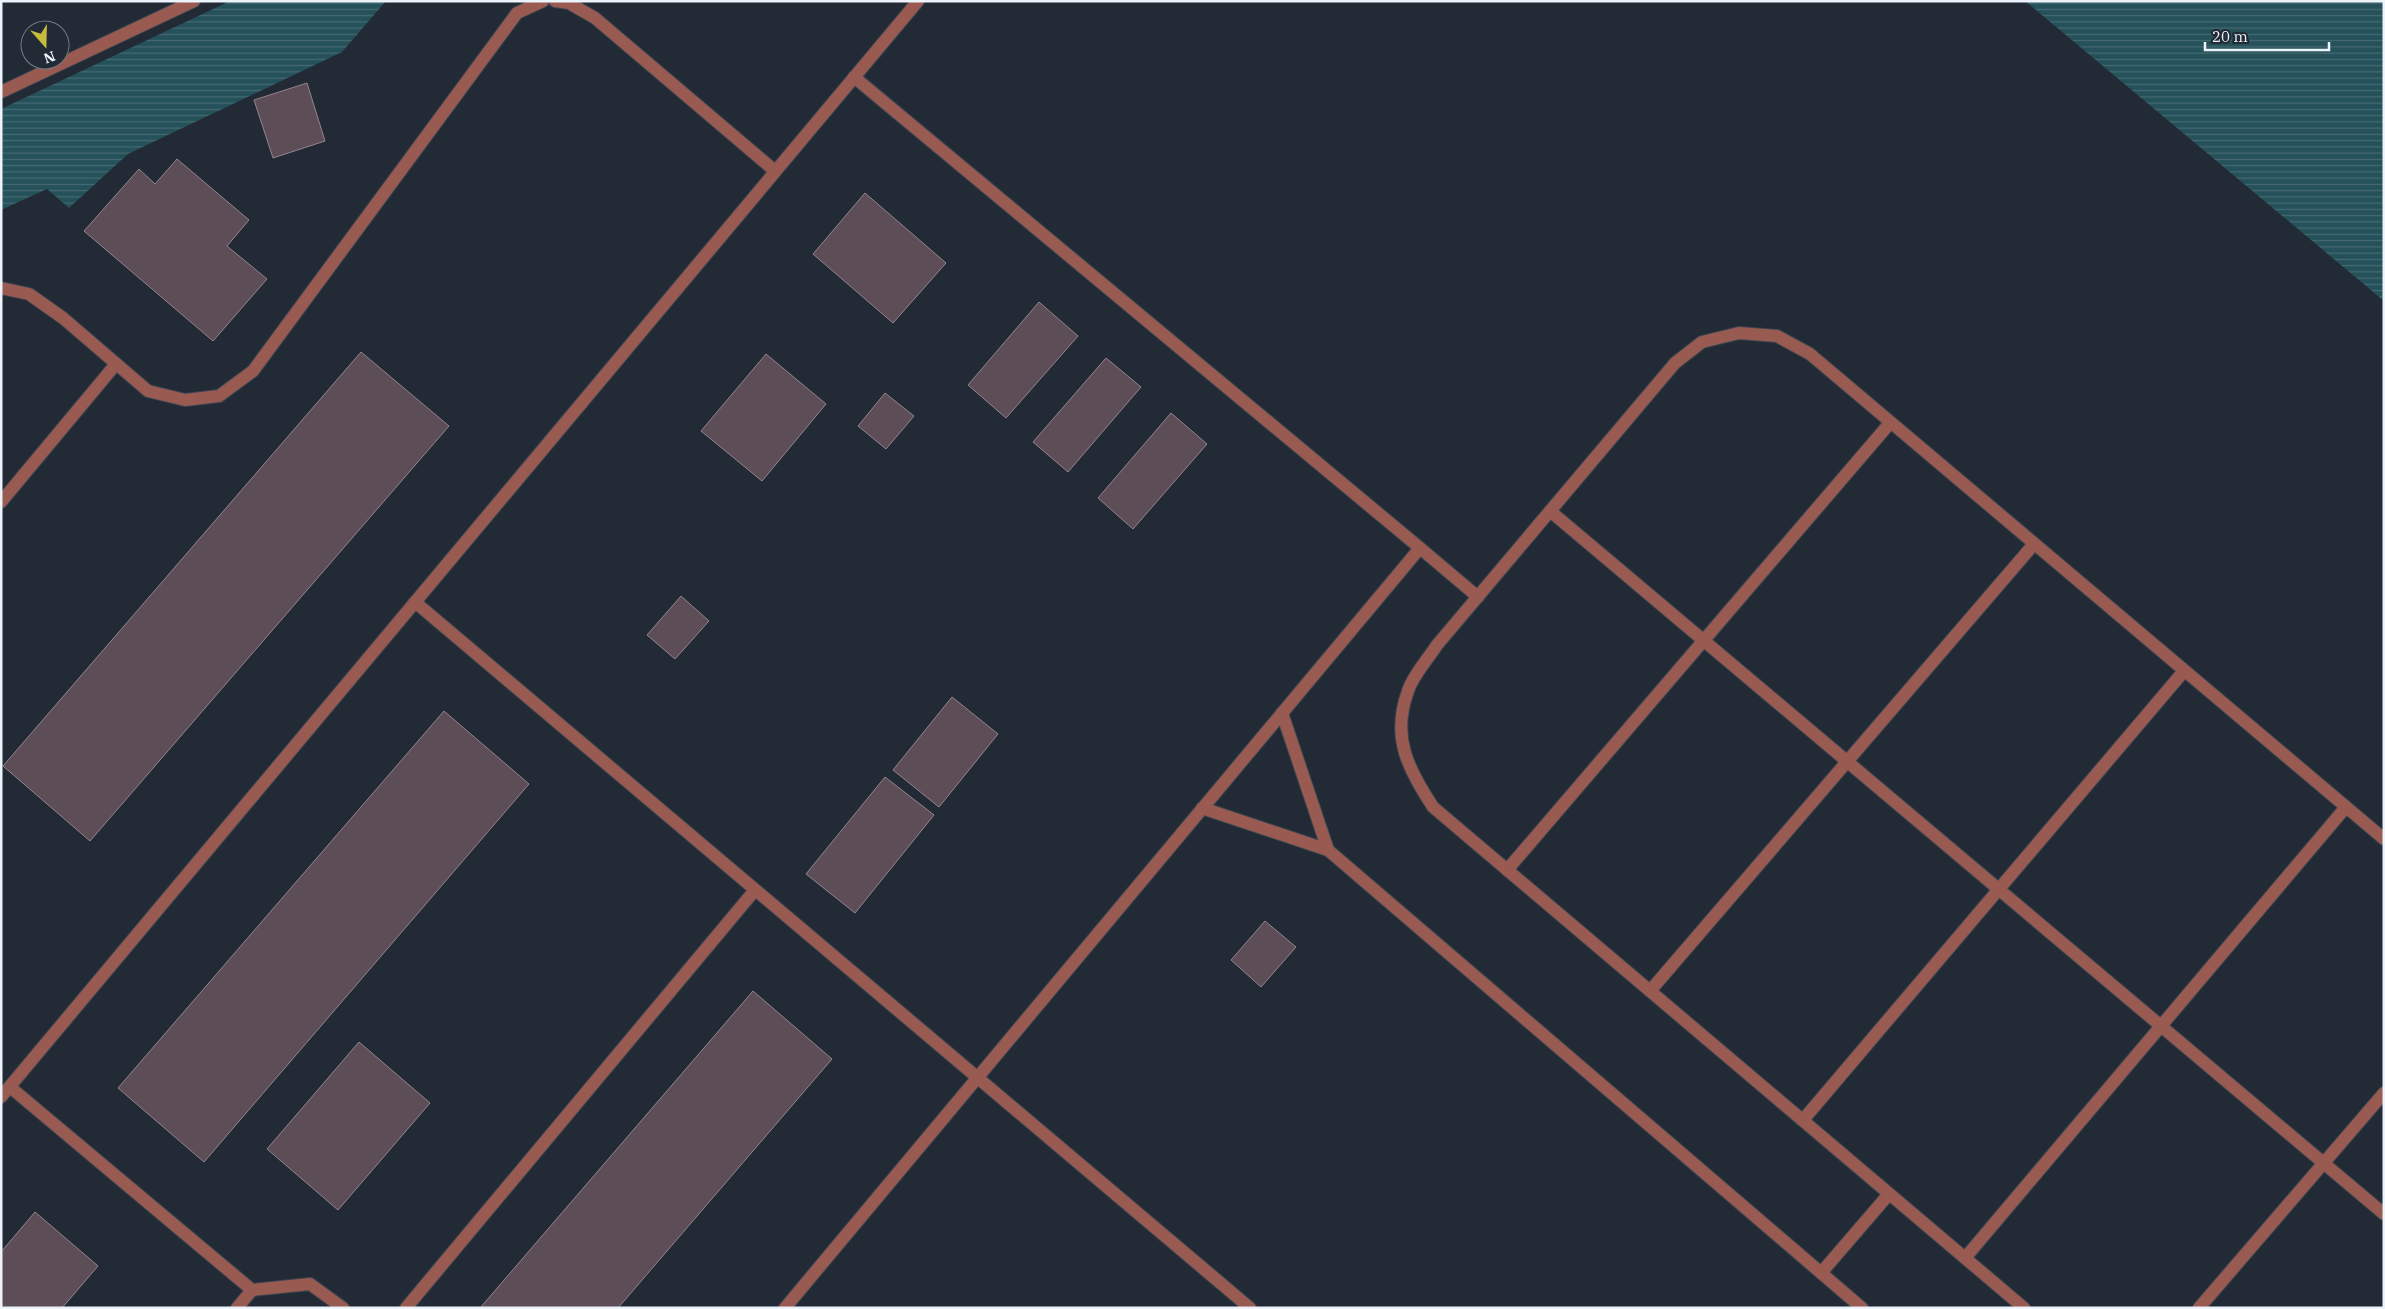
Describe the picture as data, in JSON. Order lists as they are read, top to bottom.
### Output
{
  "scale_bar": "20 m",
  "north": "bottom"
}
